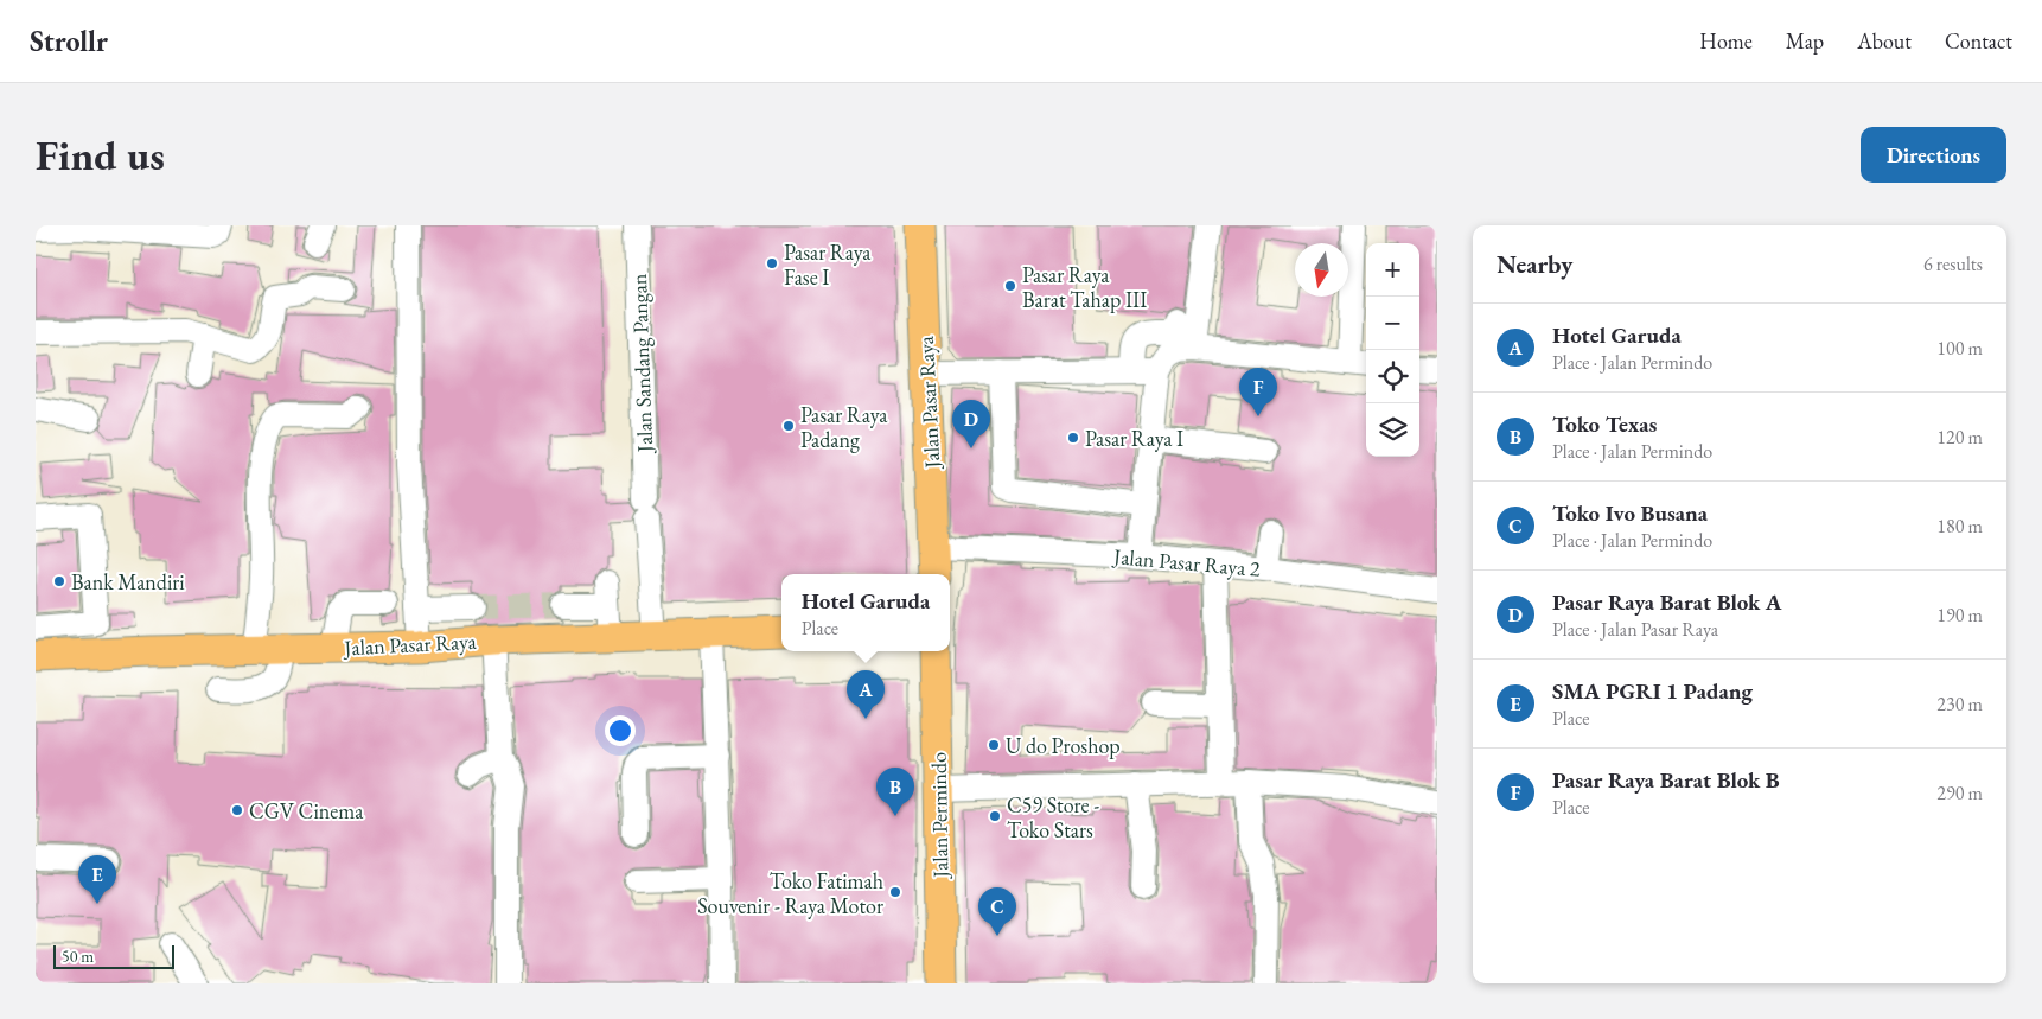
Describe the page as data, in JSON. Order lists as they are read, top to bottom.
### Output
{
  "streets": {
    "main road": ["Jalan Pasar Raya", "Jalan Permindo"],
    "street": ["Jalan Sandang Pangan", "Jalan Pasar Raya 2"]
  },
  "crossings": [
    ["Jalan Sandang Pangan", "Jalan Pasar Raya"],
    ["Jalan Pasar Raya", "Jalan Pasar Raya 2"]
  ],
  "places": [
    "Pasar Raya Fase I",
    "Pasar Raya Barat Tahap III",
    "Pasar Raya Padang",
    "Pasar Raya I",
    "Bank Mandiri",
    "U do Proshop",
    "CGV Cinema",
    "C59 Store - Toko Stars",
    "Toko Fatimah Souvenir - Raya Motor"
  ],
  "scale_bar": "50 m",
  "north": "bottom",
  "page": {
    "header": "Strollr",
    "nav": [
      "Home",
      "Map",
      "About",
      "Contact"
    ],
    "buttons": "Directions",
    "title": "Find us",
    "heading": ["Nearby", "6 results"],
    "map_buttons": ["+", "−"],
    "list": [
      {
        "mark": "A",
        "name": "Hotel Garuda",
        "note": "Place · Jalan Permindo",
        "value": "100 m"
      },
      {
        "mark": "B",
        "name": "Toko Texas",
        "note": "Place · Jalan Permindo",
        "value": "120 m"
      },
      {
        "mark": "C",
        "name": "Toko Ivo Busana",
        "note": "Place · Jalan Permindo",
        "value": "180 m"
      },
      {
        "mark": "D",
        "name": "Pasar Raya Barat Blok A",
        "note": "Place · Jalan Pasar Raya",
        "value": "190 m"
      },
      {
        "mark": "E",
        "name": "SMA PGRI 1 Padang",
        "note": "Place",
        "value": "230 m"
      },
      {
        "mark": "F",
        "name": "Pasar Raya Barat Blok B",
        "note": "Place",
        "value": "290 m"
      }
    ],
    "pins": [
      "F",
      "D",
      "A",
      "B",
      "E",
      "C"
    ],
    "popup": ["Hotel Garuda", "Place"],
    "scale": "50 m"
  }
}
